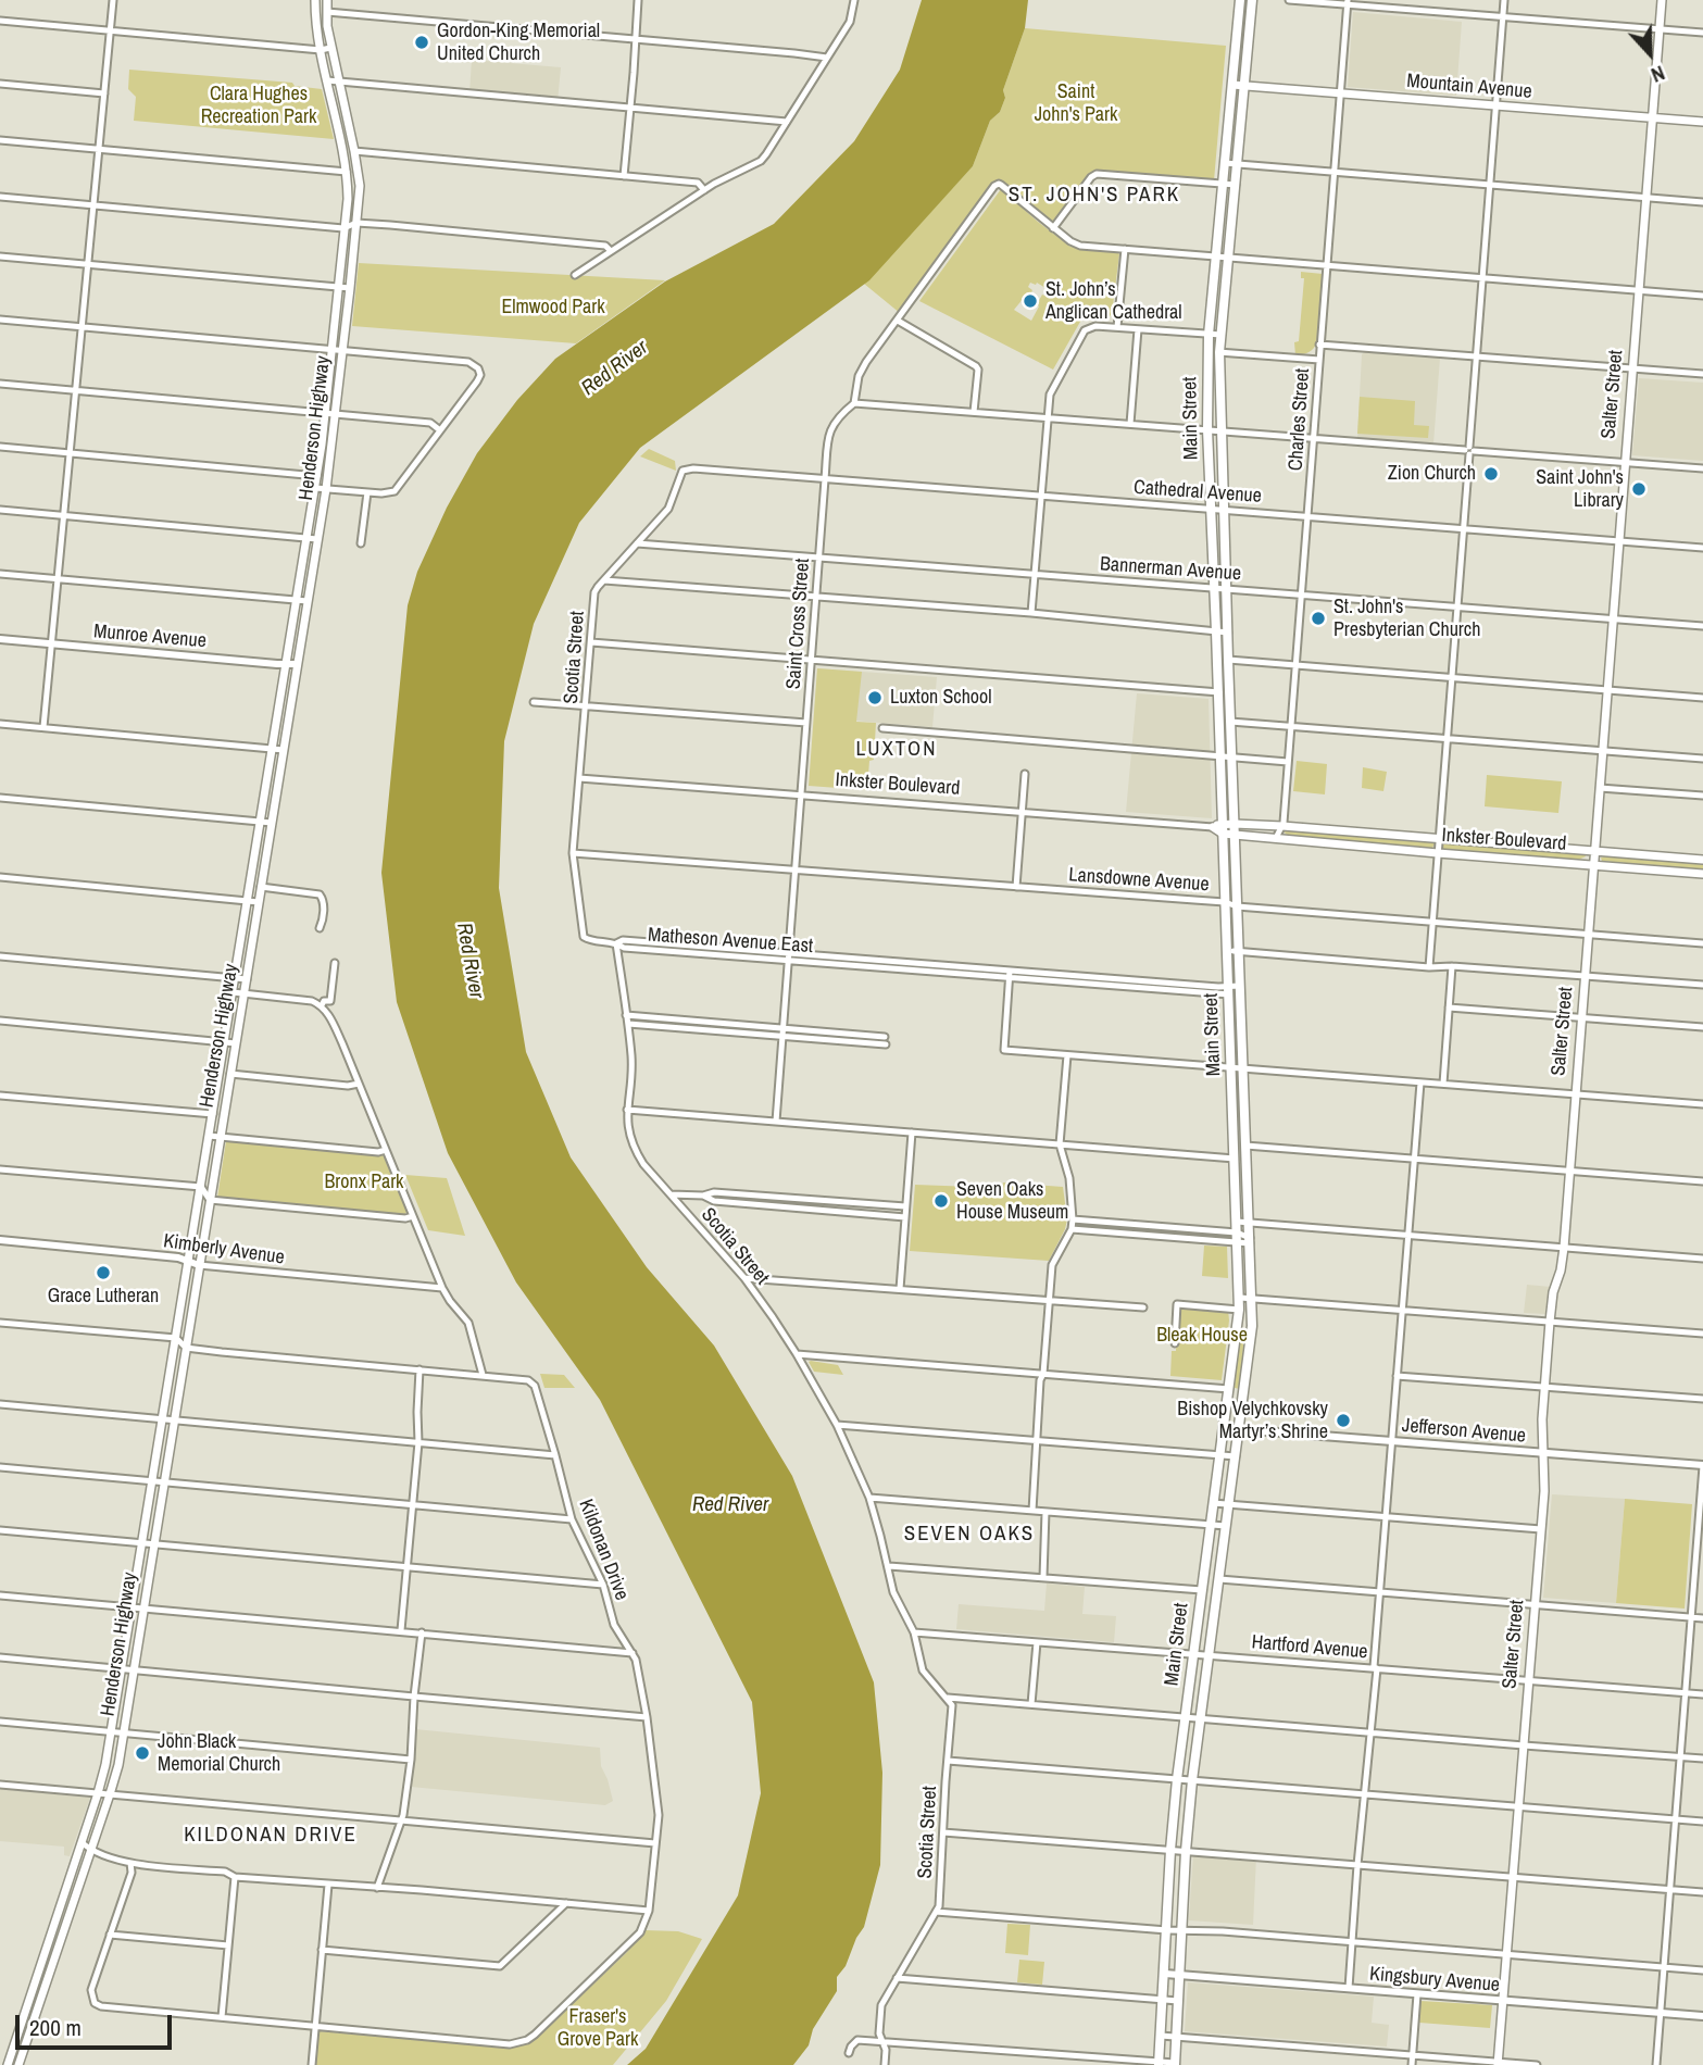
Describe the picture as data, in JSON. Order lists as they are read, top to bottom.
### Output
{
  "streets": {
    "main road": [
      "Mountain Avenue",
      "Salter Street",
      "Main Street",
      "Henderson Highway",
      "Inkster Boulevard"
    ],
    "street": [
      "Charles Street",
      "Cathedral Avenue",
      "Bannerman Avenue",
      "Saint Cross Street",
      "Munroe Avenue",
      "Scotia Street",
      "Lansdowne Avenue",
      "Matheson Avenue East",
      "Kimberly Avenue",
      "Jefferson Avenue",
      "Kildonan Drive",
      "Hartford Avenue",
      "Kingsbury Avenue"
    ]
  },
  "crossings": [
    ["Mountain Avenue", "Salter Street"],
    ["Mountain Avenue", "Main Street"],
    ["Mountain Avenue", "Charles Street"],
    ["Salter Street", "Cathedral Avenue"],
    ["Salter Street", "Bannerman Avenue"],
    ["Salter Street", "Inkster Boulevard"],
    ["Salter Street", "Lansdowne Avenue"],
    ["Salter Street", "Jefferson Avenue"],
    ["Salter Street", "Hartford Avenue"],
    ["Salter Street", "Kingsbury Avenue"],
    ["Main Street", "Cathedral Avenue"],
    ["Main Street", "Bannerman Avenue"],
    ["Main Street", "Inkster Boulevard"],
    ["Main Street", "Lansdowne Avenue"],
    ["Main Street", "Matheson Avenue East"],
    ["Main Street", "Jefferson Avenue"],
    ["Main Street", "Hartford Avenue"],
    ["Main Street", "Kingsbury Avenue"],
    ["Charles Street", "Cathedral Avenue"],
    ["Charles Street", "Bannerman Avenue"],
    ["Charles Street", "Inkster Boulevard"],
    ["Henderson Highway", "Munroe Avenue"],
    ["Henderson Highway", "Kimberly Avenue"],
    ["Cathedral Avenue", "Saint Cross Street"],
    ["Cathedral Avenue", "Scotia Street"],
    ["Bannerman Avenue", "Saint Cross Street"],
    ["Bannerman Avenue", "Scotia Street"],
    ["Saint Cross Street", "Inkster Boulevard"],
    ["Saint Cross Street", "Lansdowne Avenue"],
    ["Saint Cross Street", "Matheson Avenue East"],
    ["Scotia Street", "Inkster Boulevard"],
    ["Scotia Street", "Lansdowne Avenue"],
    ["Scotia Street", "Matheson Avenue East"],
    ["Scotia Street", "Hartford Avenue"]
  ],
  "districts": [
    "ST. JOHN'S PARK",
    "LUXTON",
    "SEVEN OAKS",
    "KILDONAN DRIVE"
  ],
  "water": ["Red River"],
  "parks": [
    "Saint John's Park",
    "Clara Hughes Recreation Park",
    "Elmwood Park",
    "Bronx Park",
    "Bleak House",
    "Fraser's Grove Park"
  ],
  "places": [
    "Gordon-King Memorial United Church",
    "St. John’s Anglican Cathedral",
    "Zion Church",
    "Saint John's Library",
    "St. John's Presbyterian Church",
    "Luxton School",
    "Seven Oaks House Museum",
    "Grace Lutheran",
    "Bishop Velychkovsky Martyr’s Shrine",
    "John Black Memorial Church"
  ],
  "scale_bar": "200 m",
  "north": "bottom"
}
